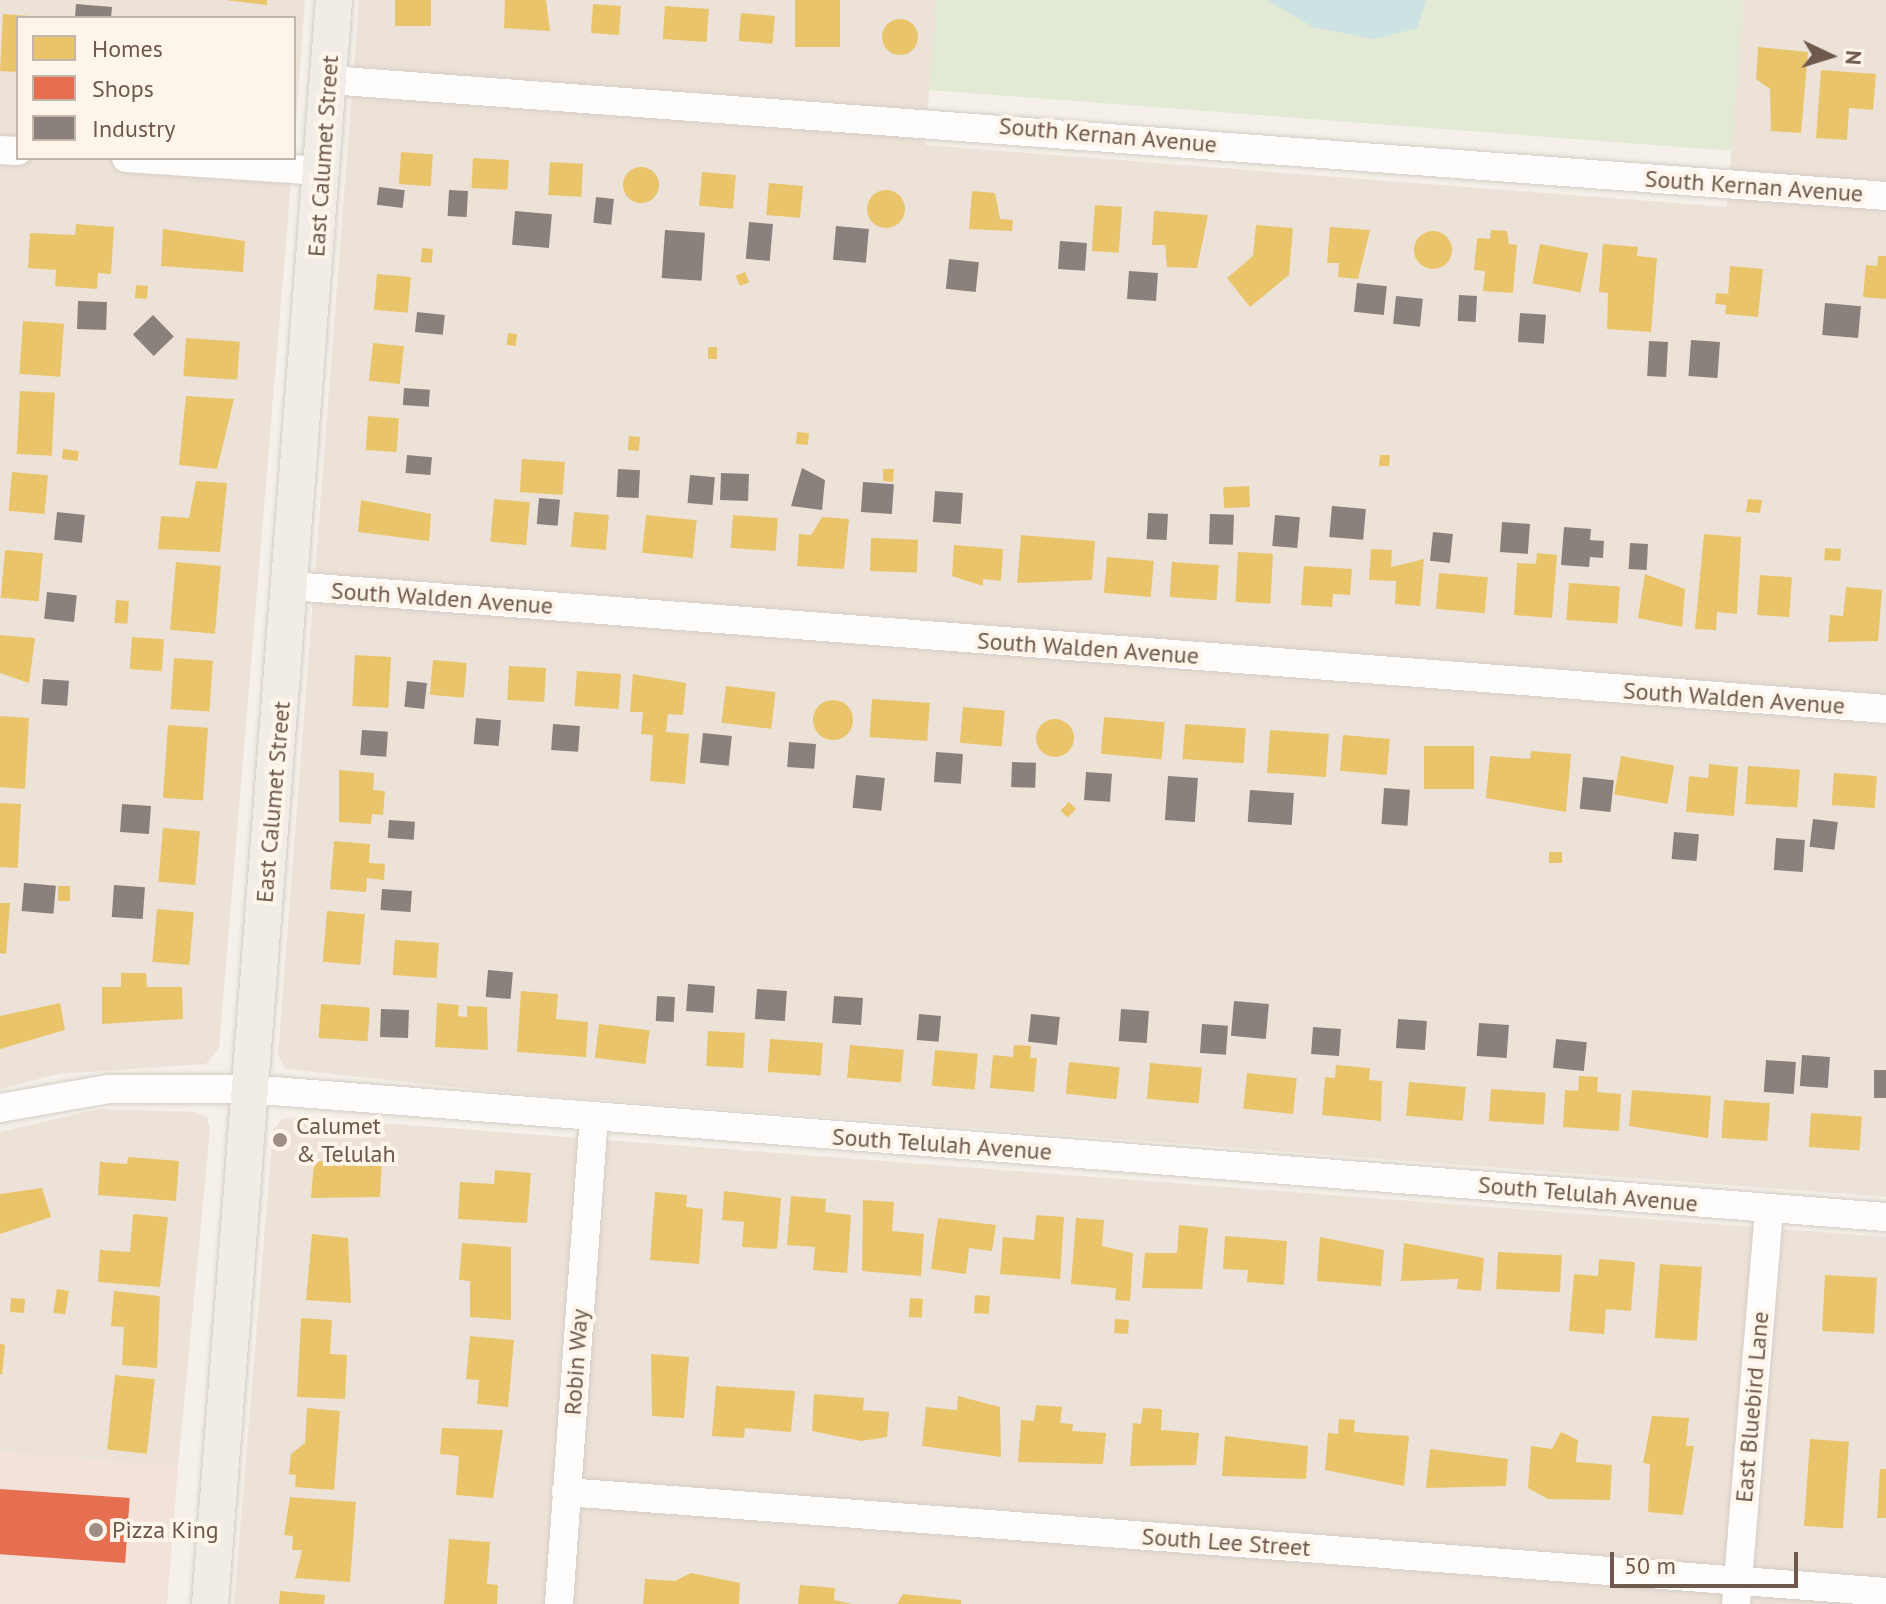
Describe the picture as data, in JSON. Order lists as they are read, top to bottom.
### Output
{
  "streets": {
    "main road": ["East Calumet Street"],
    "street": [
      "South Kernan Avenue",
      "South Walden Avenue",
      "South Telulah Avenue",
      "Robin Way",
      "East Bluebird Lane",
      "South Lee Street"
    ]
  },
  "crossings": [
    ["South Kernan Avenue", "East Calumet Street"],
    ["East Calumet Street", "South Walden Avenue"],
    ["East Calumet Street", "South Telulah Avenue"],
    ["South Telulah Avenue", "Robin Way"],
    ["South Telulah Avenue", "East Bluebird Lane"],
    ["Robin Way", "South Lee Street"],
    ["East Bluebird Lane", "South Lee Street"]
  ],
  "places": ["Calumet & Telulah", "Pizza King"],
  "legend": ["Homes", "Shops", "Industry"],
  "scale_bar": "50 m",
  "north": "right"
}
